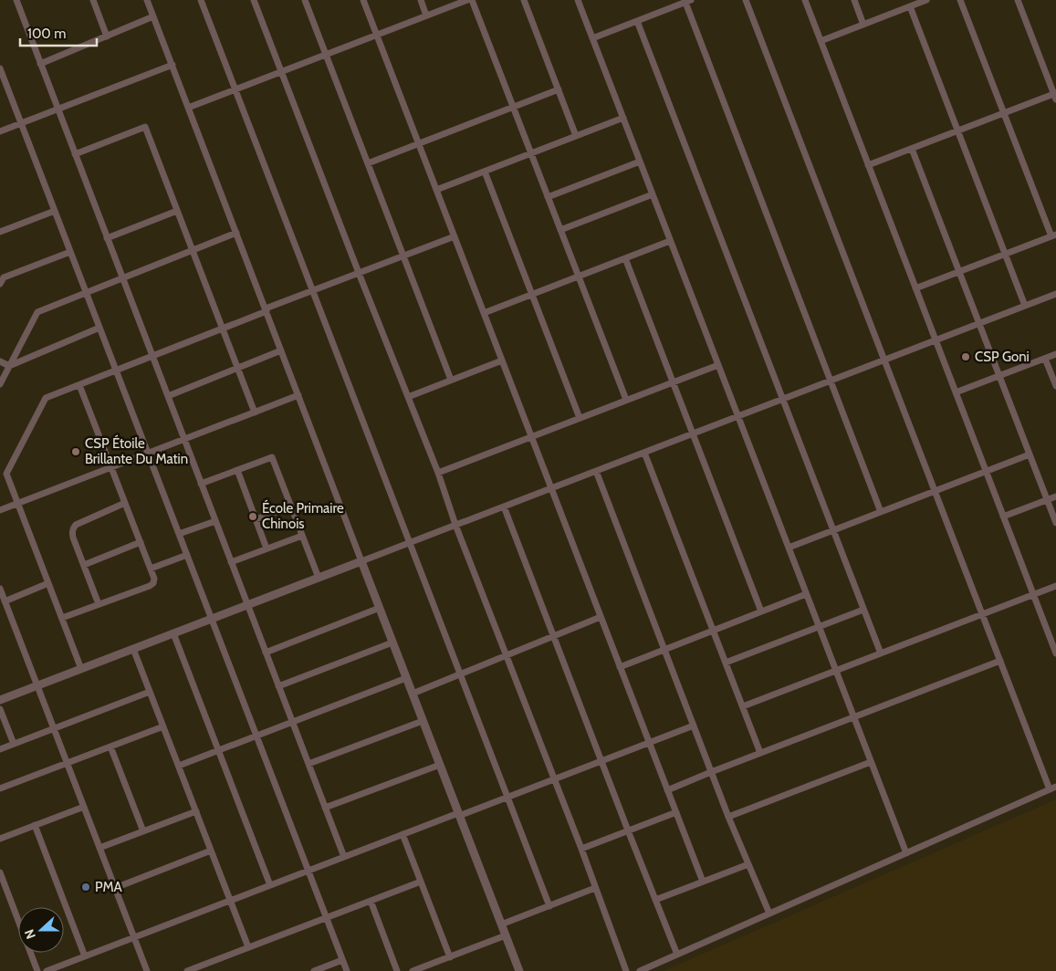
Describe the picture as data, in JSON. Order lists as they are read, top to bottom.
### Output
{
  "places": [
    "CSP Goni",
    "CSP Étoile Brillante Du Matin",
    "École Primaire Chinois",
    "PMA"
  ],
  "scale_bar": "100 m",
  "north": "left"
}
